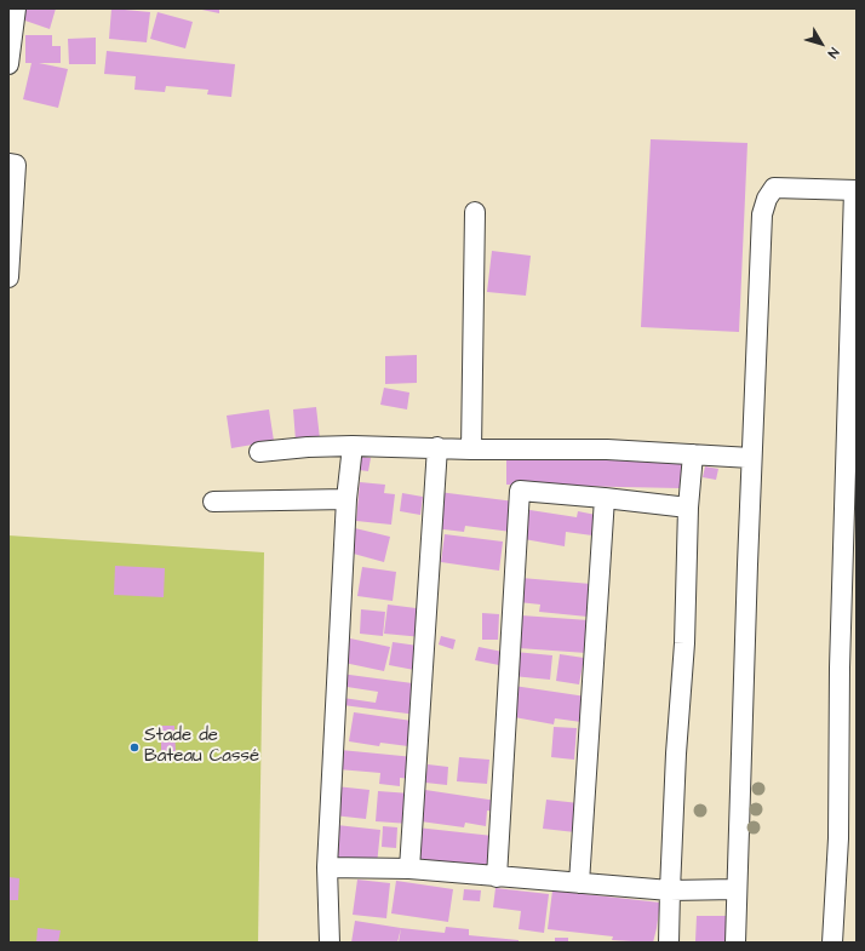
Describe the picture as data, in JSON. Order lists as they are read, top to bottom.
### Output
{
  "places": ["Stade de Bateau Cassé"],
  "north": "bottom right"
}
